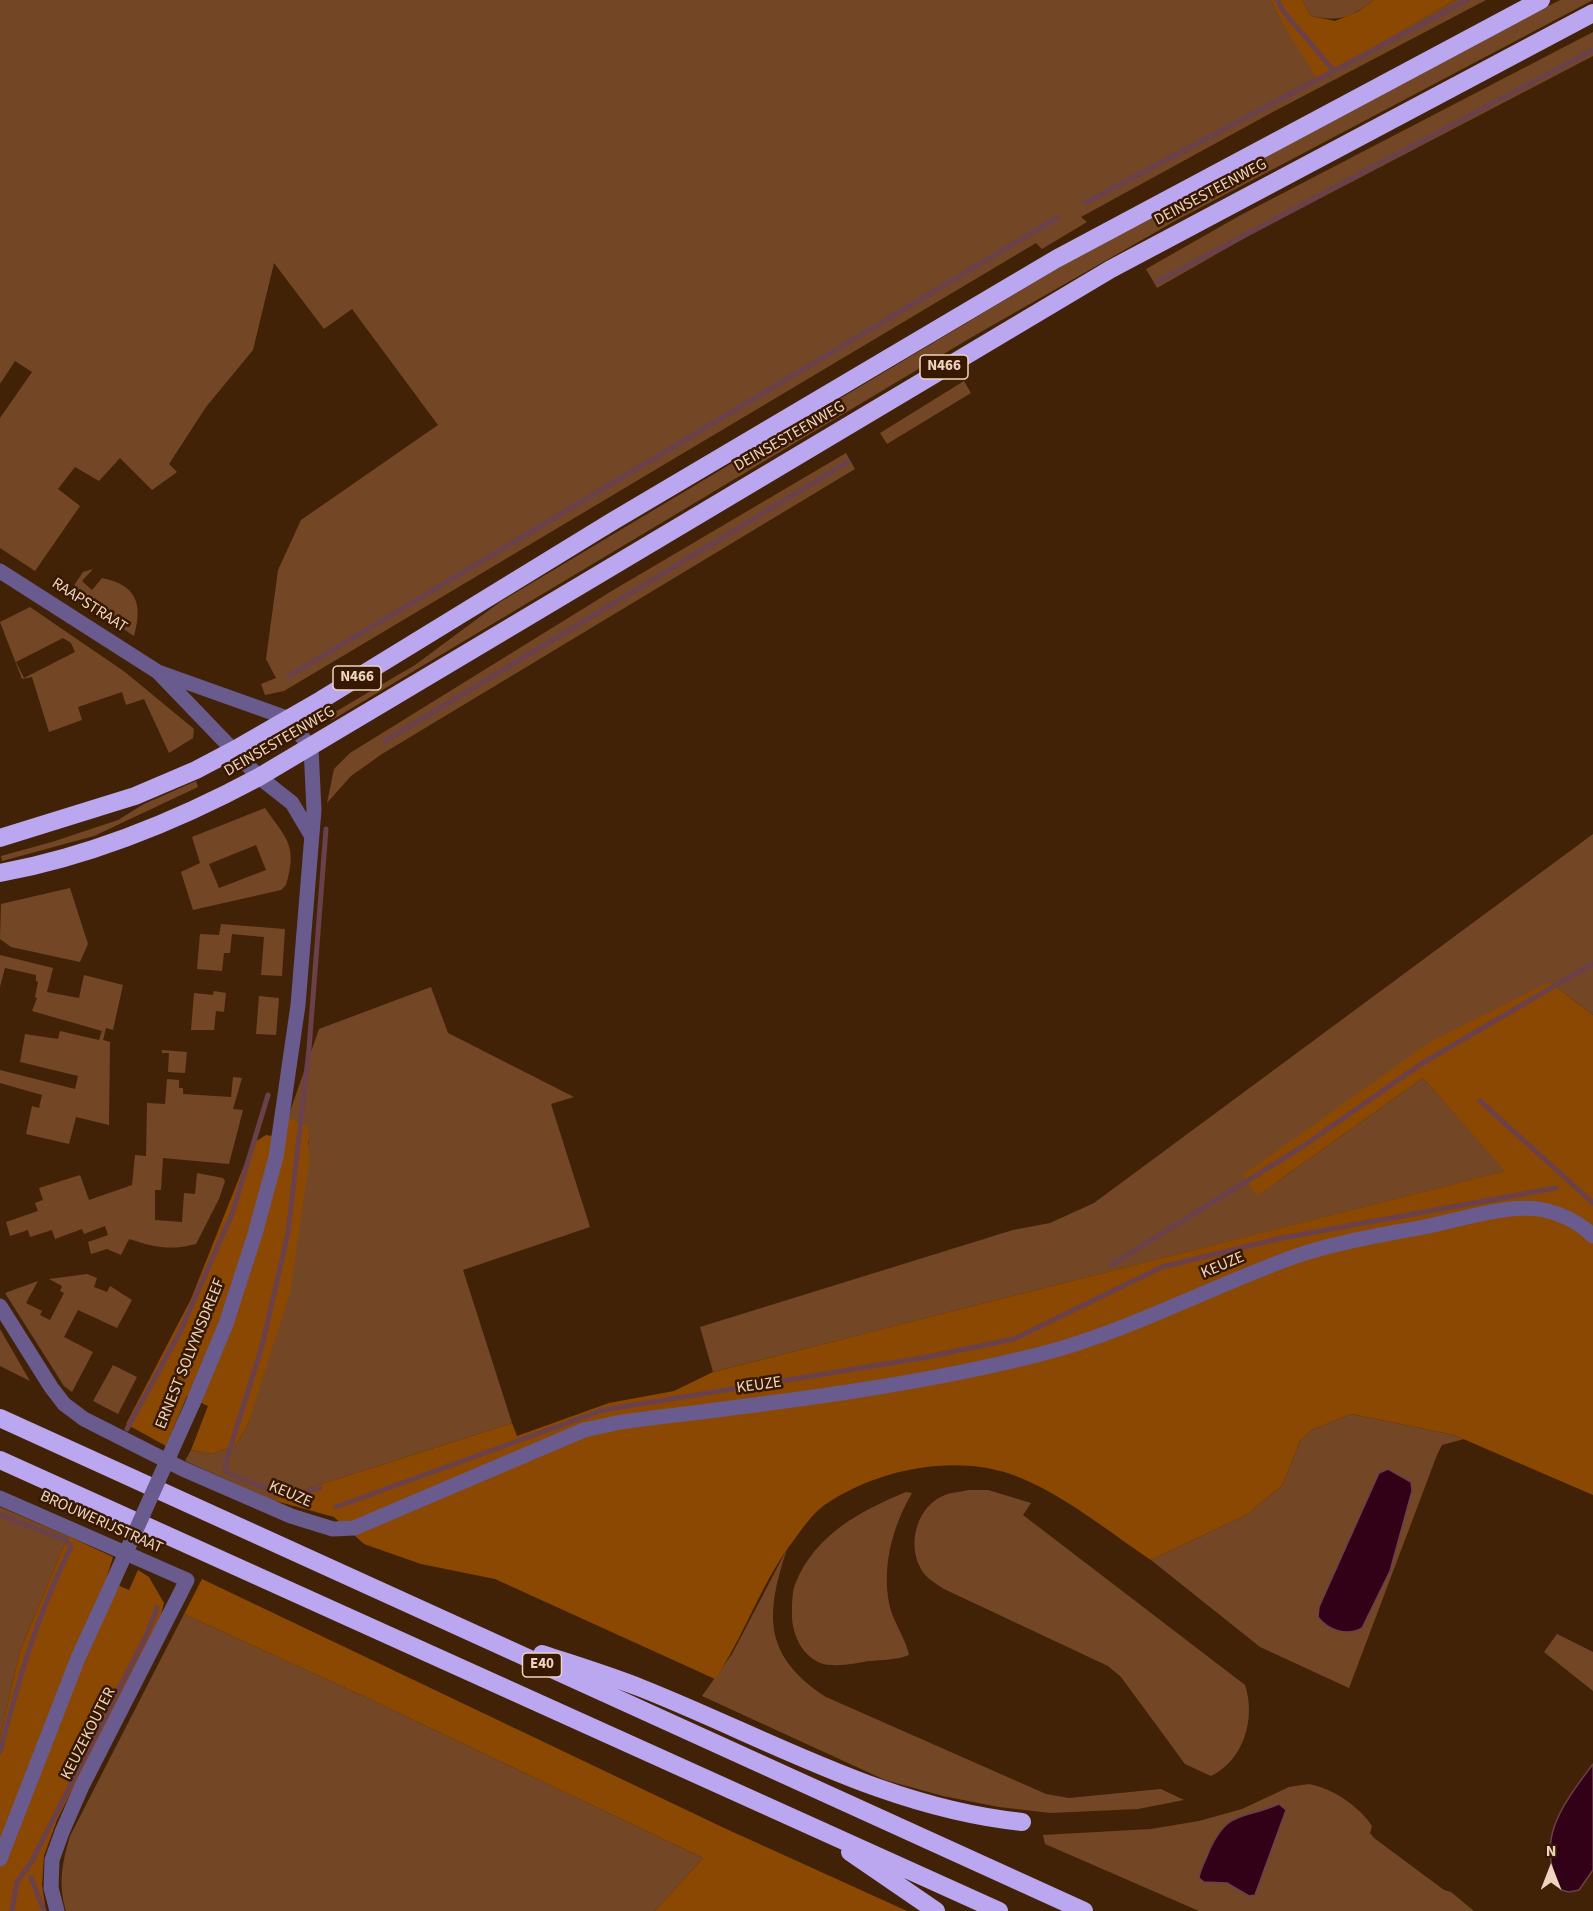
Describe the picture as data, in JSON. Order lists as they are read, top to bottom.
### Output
{
  "streets": {
    "highway": ["DEINSESTEENWEG", "N466", "E40"],
    "street": [
      "RAAPSTRAAT",
      "KEUZE",
      "ERNEST SOLVYNSDREEF",
      "BROUWERIJSTRAAT",
      "KEUZEKOUTER"
    ]
  },
  "crossings": [
    ["DEINSESTEENWEG", "RAAPSTRAAT"],
    ["DEINSESTEENWEG", "ERNEST SOLVYNSDREEF"],
    ["BROUWERIJSTRAAT", "KEUZEKOUTER"]
  ],
  "north": "top"
}
